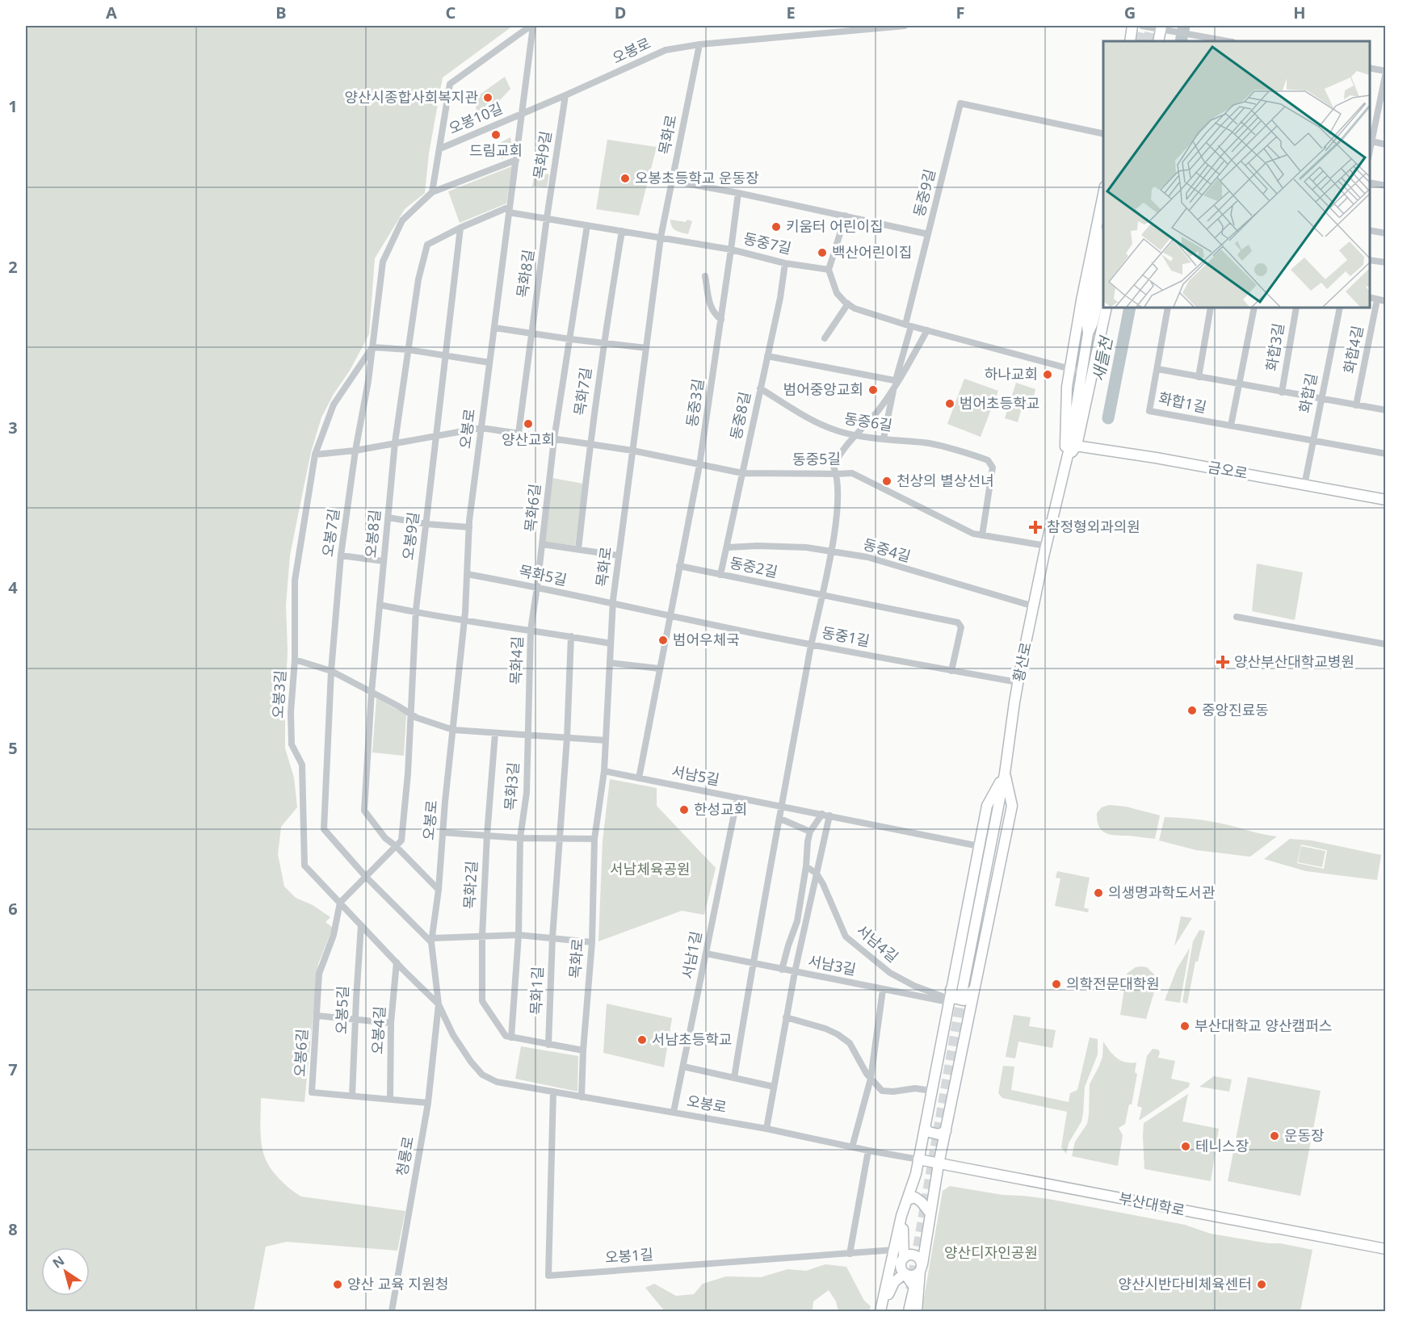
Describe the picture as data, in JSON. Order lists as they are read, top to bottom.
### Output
{
  "streets": {
    "main road": ["금오로", "황산로", "부산대학로"],
    "street": [
      "오봉로",
      "오봉10길",
      "목화로",
      "목화9길",
      "동중9길",
      "동중7길",
      "목화8길",
      "화합3길",
      "화합4길",
      "목화7길",
      "화합길",
      "동중3길",
      "화합1길",
      "동중8길",
      "동중6길",
      "동중5길",
      "목화6길",
      "오봉7길",
      "오봉8길",
      "오봉9길",
      "동중4길",
      "동중2길",
      "목화5길",
      "동중1길",
      "목화4길",
      "오봉3길",
      "서남5길",
      "목화3길",
      "목화2길",
      "서남4길",
      "서남1길",
      "서남3길",
      "목화1길",
      "오봉5길",
      "오봉4길",
      "오봉6길",
      "청룡로",
      "오봉1길"
    ]
  },
  "crossings": [
    ["오봉로", "오봉10길"],
    ["오봉로", "목화로"],
    ["오봉로", "목화9길"],
    ["오봉로", "오봉7길"],
    ["오봉로", "오봉8길"],
    ["오봉로", "목화5길"],
    ["오봉로", "오봉3길"],
    ["오봉로", "서남1길"],
    ["오봉로", "청룡로"],
    ["오봉로", "부산대학로"],
    ["오봉로", "오봉1길"],
    ["오봉10길", "오봉7길"],
    ["목화로", "동중9길"],
    ["목화로", "동중7길"],
    ["목화로", "동중5길"],
    ["목화로", "목화6길"],
    ["목화로", "목화5길"],
    ["목화로", "동중1길"],
    ["목화로", "서남5길"],
    ["목화9길", "목화8길"],
    ["동중9길", "동중3길"],
    ["동중7길", "동중3길"],
    ["동중7길", "동중8길"],
    ["화합3길", "화합길"],
    ["화합3길", "화합1길"],
    ["목화7길", "목화6길"],
    ["화합길", "화합1길"],
    ["화합길", "금오로"],
    ["동중3길", "동중5길"],
    ["동중3길", "동중2길"],
    ["동중3길", "동중1길"],
    ["동중8길", "동중6길"],
    ["동중8길", "동중5길"],
    ["동중8길", "동중4길"],
    ["동중8길", "동중2길"],
    ["동중6길", "동중5길"],
    ["동중5길", "황산로"],
    ["금오로", "황산로"],
    ["목화6길", "목화4길"],
    ["오봉7길", "오봉3길"],
    ["오봉8길", "오봉9길"],
    ["동중4길", "황산로"],
    ["동중2길", "동중1길"],
    ["목화5길", "동중1길"],
    ["목화5길", "목화4길"],
    ["동중1길", "황산로"],
    ["목화4길", "목화3길"],
    ["오봉3길", "오봉5길"],
    ["오봉3길", "오봉4길"],
    ["오봉3길", "오봉6길"],
    ["오봉3길", "청룡로"],
    ["서남5길", "서남1길"],
    ["목화3길", "목화2길"],
    ["서남4길", "서남3길"],
    ["서남1길", "서남3길"],
    ["오봉5길", "오봉6길"],
    ["오봉4길", "오봉6길"],
    ["오봉6길", "청룡로"]
  ],
  "water": ["새들천"],
  "parks": ["서남체육공원", "양산디자인공원"],
  "places": {
    "other": [
      "양산시종합사회복지관",
      "드림교회",
      "오봉초등학교 운동장",
      "키움터 어린이집",
      "백산어린이집",
      "하나교회",
      "범어중앙교회",
      "범어초등학교",
      "양산교회",
      "천상의 별상선녀",
      "범어우체국",
      "중앙진료동",
      "한성교회",
      "의생명과학도서관",
      "의학전문대학원",
      "부산대학교 양산캠퍼스",
      "서남초등학교",
      "운동장",
      "테니스장",
      "양산 교육 지원청",
      "양산시반다비체육센터"
    ],
    "health": ["참정형외과의원", "양산부산대학교병원"]
  },
  "north": "top left",
  "grid": {
    "columns": [
      "A",
      "B",
      "C",
      "D",
      "E",
      "F",
      "G",
      "H"
    ],
    "rows": [
      "1",
      "2",
      "3",
      "4",
      "5",
      "6",
      "7",
      "8"
    ]
  }
}
